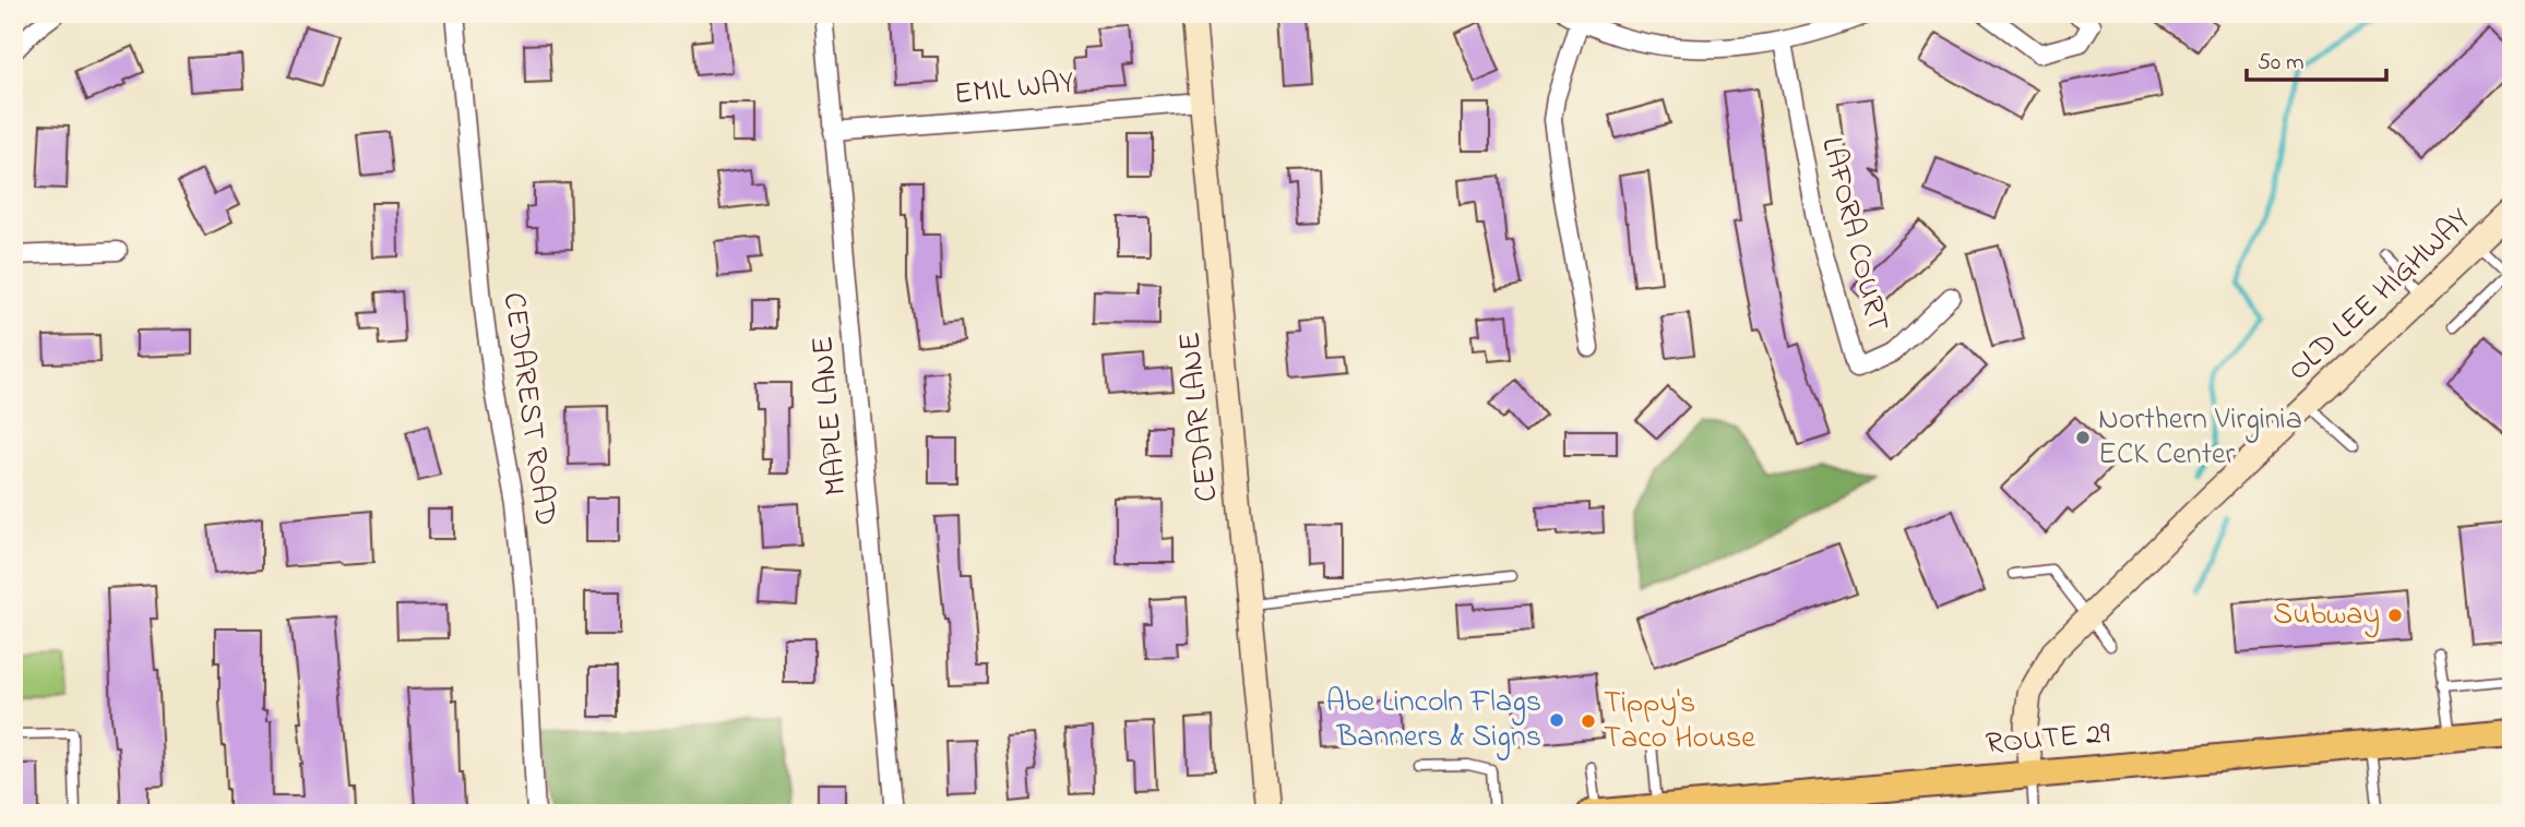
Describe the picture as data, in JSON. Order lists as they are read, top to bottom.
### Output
{
  "streets": {
    "main road": ["OLD LEE HIGHWAY", "CEDAR LANE", "ROUTE 29"],
    "street": [
      "EMIL WAY",
      "LAFORA COURT",
      "CEDAREST ROAD",
      "MAPLE LANE"
    ]
  },
  "crossings": [
    ["EMIL WAY", "MAPLE LANE"],
    ["EMIL WAY", "CEDAR LANE"],
    ["OLD LEE HIGHWAY", "ROUTE 29"]
  ],
  "places": [
    "Northern Virginia ECK Center",
    "Subway",
    "Abe Lincoln Flags Banners & Signs",
    "Tippy's Taco House"
  ],
  "scale_bar": "50 m"
}
